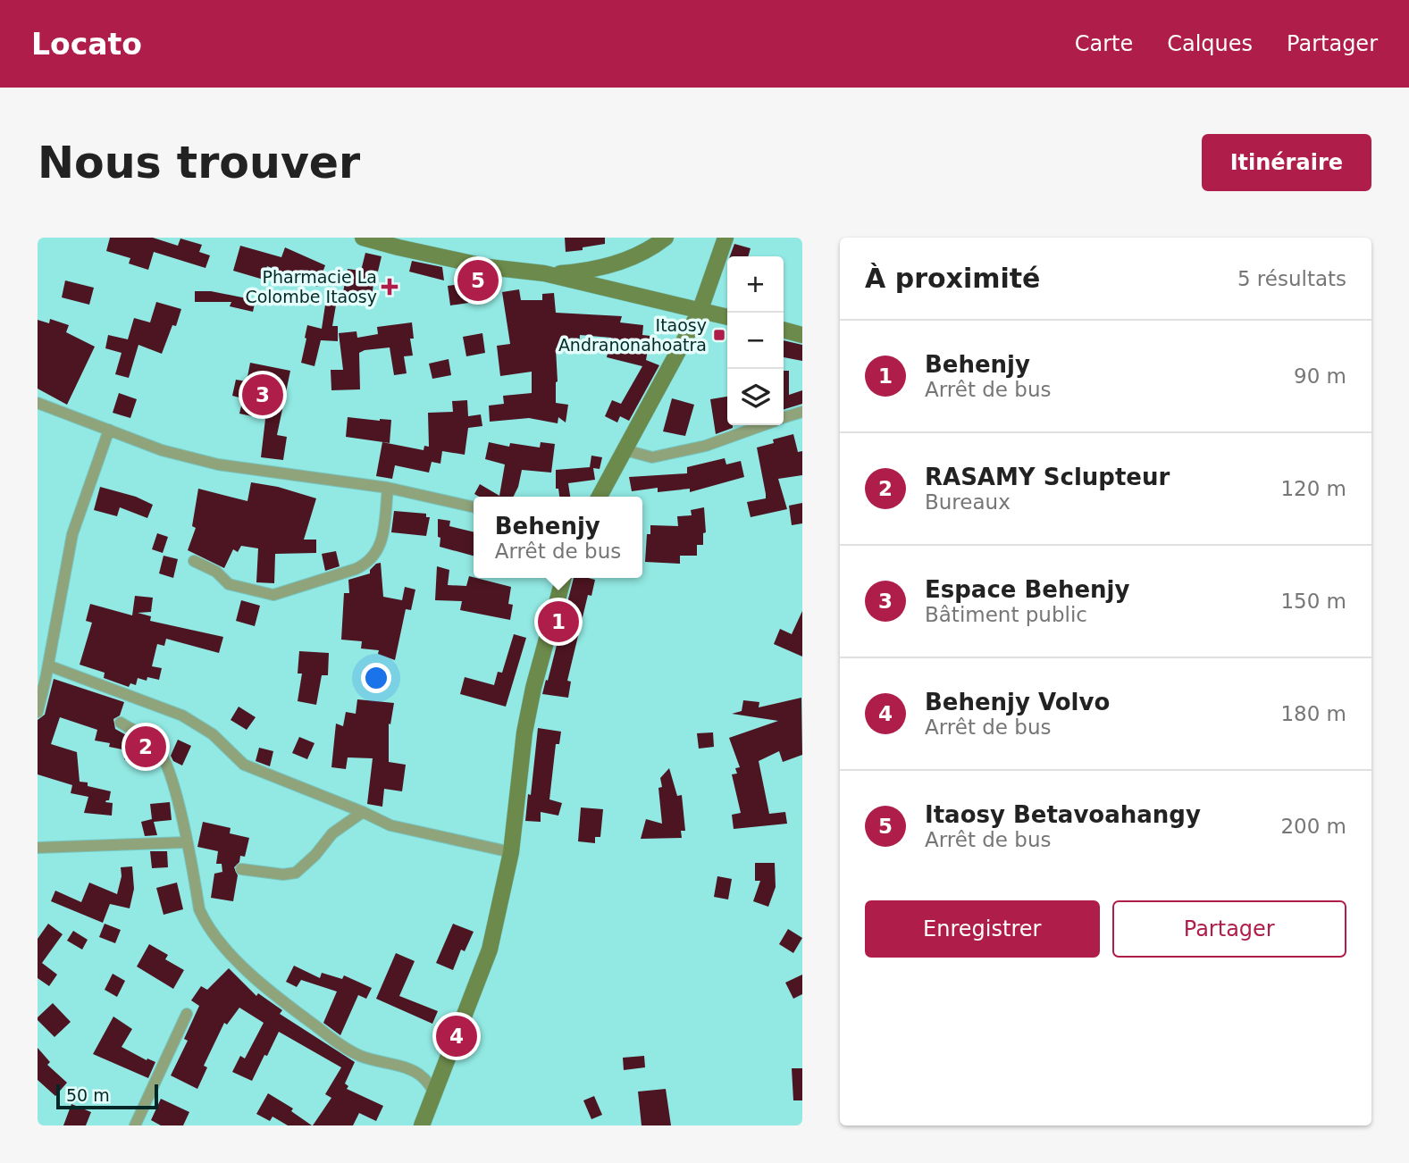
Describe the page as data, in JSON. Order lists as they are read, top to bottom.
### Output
{
  "places": {
    "health": ["Pharmacie La Colombe Itaosy"],
    "transit": ["Itaosy Andranonahoatra"]
  },
  "scale_bar": "50 m",
  "page": {
    "header": "Locato",
    "nav": ["Carte", "Calques", "Partager"],
    "buttons": [
      "Itinéraire",
      ["Enregistrer", "Partager"]
    ],
    "title": "Nous trouver",
    "heading": ["À proximité", "5 résultats"],
    "map_buttons": ["+", "−"],
    "pins": [
      "5",
      "3",
      "1",
      "2",
      "4"
    ],
    "list": [
      {
        "mark": "1",
        "name": "Behenjy",
        "note": "Arrêt de bus",
        "value": "90 m"
      },
      {
        "mark": "2",
        "name": "RASAMY Sclupteur",
        "note": "Bureaux",
        "value": "120 m"
      },
      {
        "mark": "3",
        "name": "Espace Behenjy",
        "note": "Bâtiment public",
        "value": "150 m"
      },
      {
        "mark": "4",
        "name": "Behenjy Volvo",
        "note": "Arrêt de bus",
        "value": "180 m"
      },
      {
        "mark": "5",
        "name": "Itaosy Betavoahangy",
        "note": "Arrêt de bus",
        "value": "200 m"
      }
    ],
    "popup": ["Behenjy", "Arrêt de bus"],
    "scale": "50 m"
  }
}
